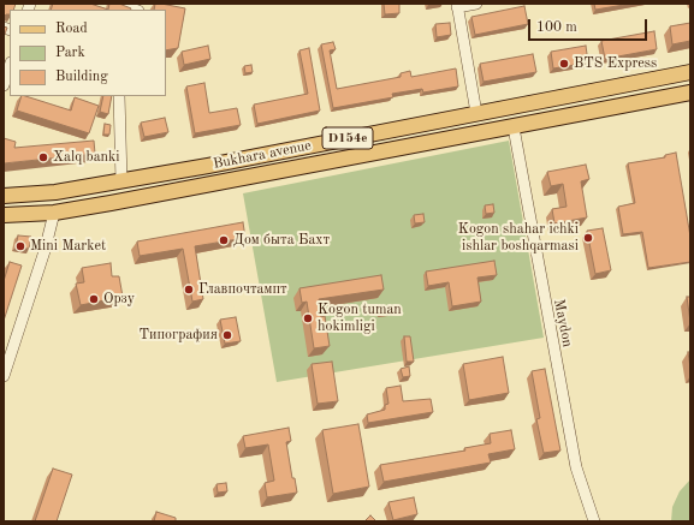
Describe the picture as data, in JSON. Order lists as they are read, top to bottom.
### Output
{
  "streets": {
    "main road": ["D154e", "Bukhara avenue"],
    "street": ["Maydon"]
  },
  "crossings": [
    ["Bukhara avenue", "Maydon"]
  ],
  "places": [
    "BTS Express",
    "Xalq banki",
    "Kogon shahar ichki ishlar boshqarmasi",
    "Дом быта Бахт",
    "Mini Market",
    "Главпочтампт",
    "Орзу",
    "Kogon tuman hokimligi",
    "Типография"
  ],
  "legend": ["Road", "Park", "Building"],
  "scale_bar": "100 m"
}
